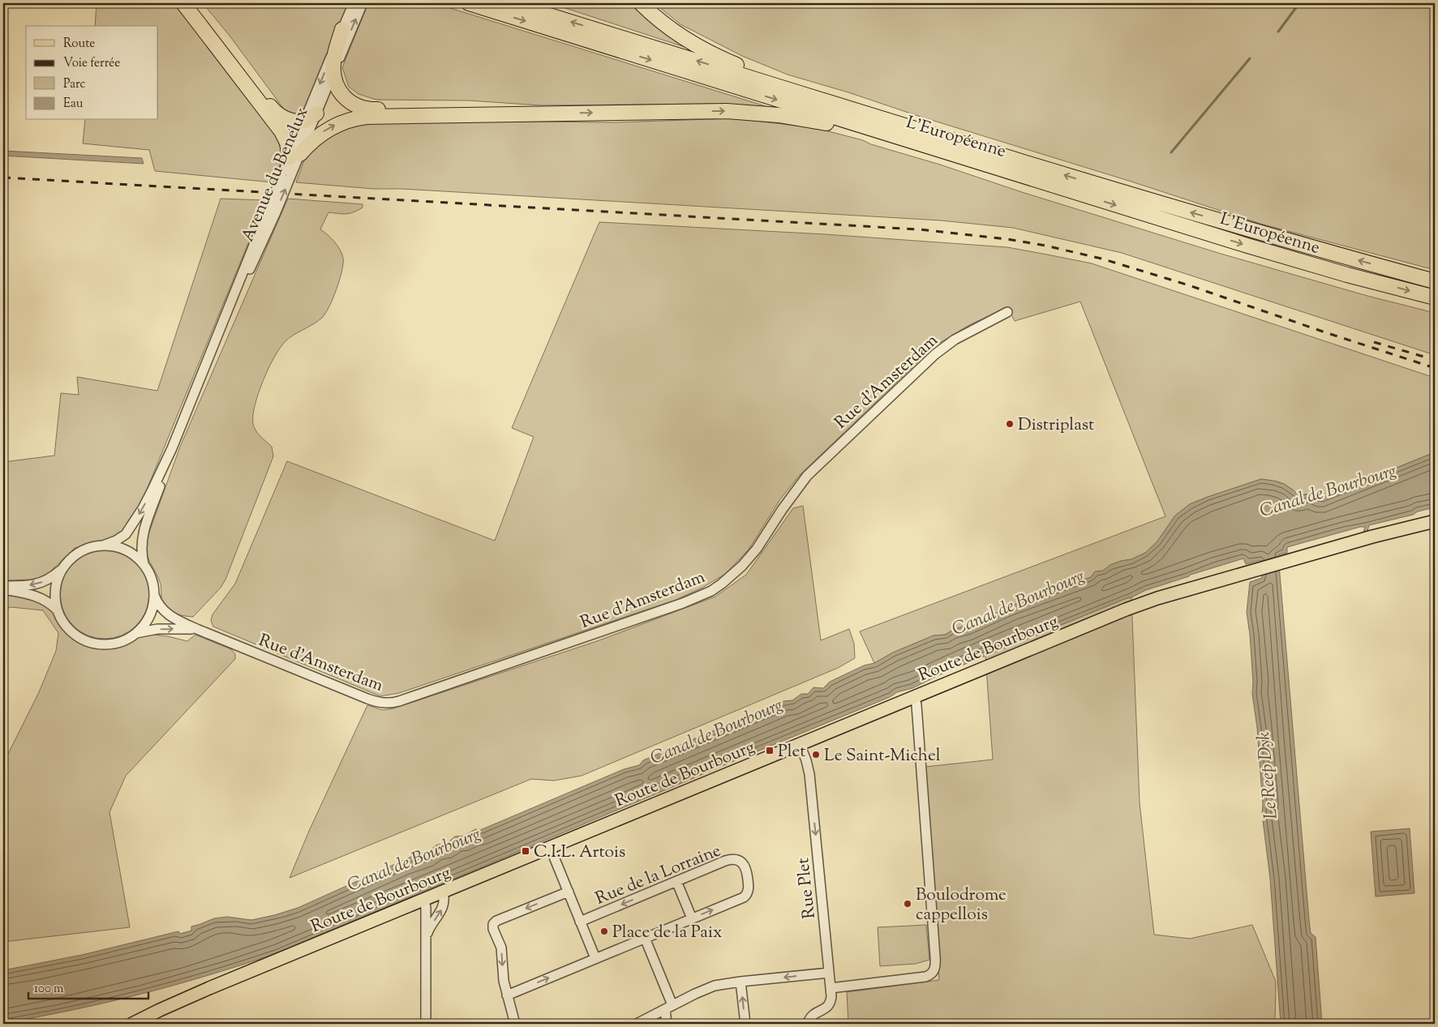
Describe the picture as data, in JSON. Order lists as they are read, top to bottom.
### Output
{
  "streets": {
    "highway": ["L'Européenne"],
    "main road": ["Route de Bourbourg"],
    "street": [
      "Avenue du Benelux",
      "Rue d'Amsterdam",
      "Rue de la Lorraine",
      "Rue Plet"
    ]
  },
  "crossings": [
    ["Avenue du Benelux", "Rue d'Amsterdam"],
    ["Route de Bourbourg", "Rue Plet"]
  ],
  "one_way": ["Rue Plet"],
  "water": ["Canal de Bourbourg", "Le Reep Dyk"],
  "places": {
    "other": [
      "Distriplast",
      "Le Saint-Michel",
      "Boulodrome cappellois",
      "Place de la Paix"
    ],
    "transit": ["Plet", "C.I.L. Artois"]
  },
  "legend": [
    "Route",
    "Voie ferrée",
    "Parc",
    "Eau"
  ],
  "scale_bar": "100 m"
}
